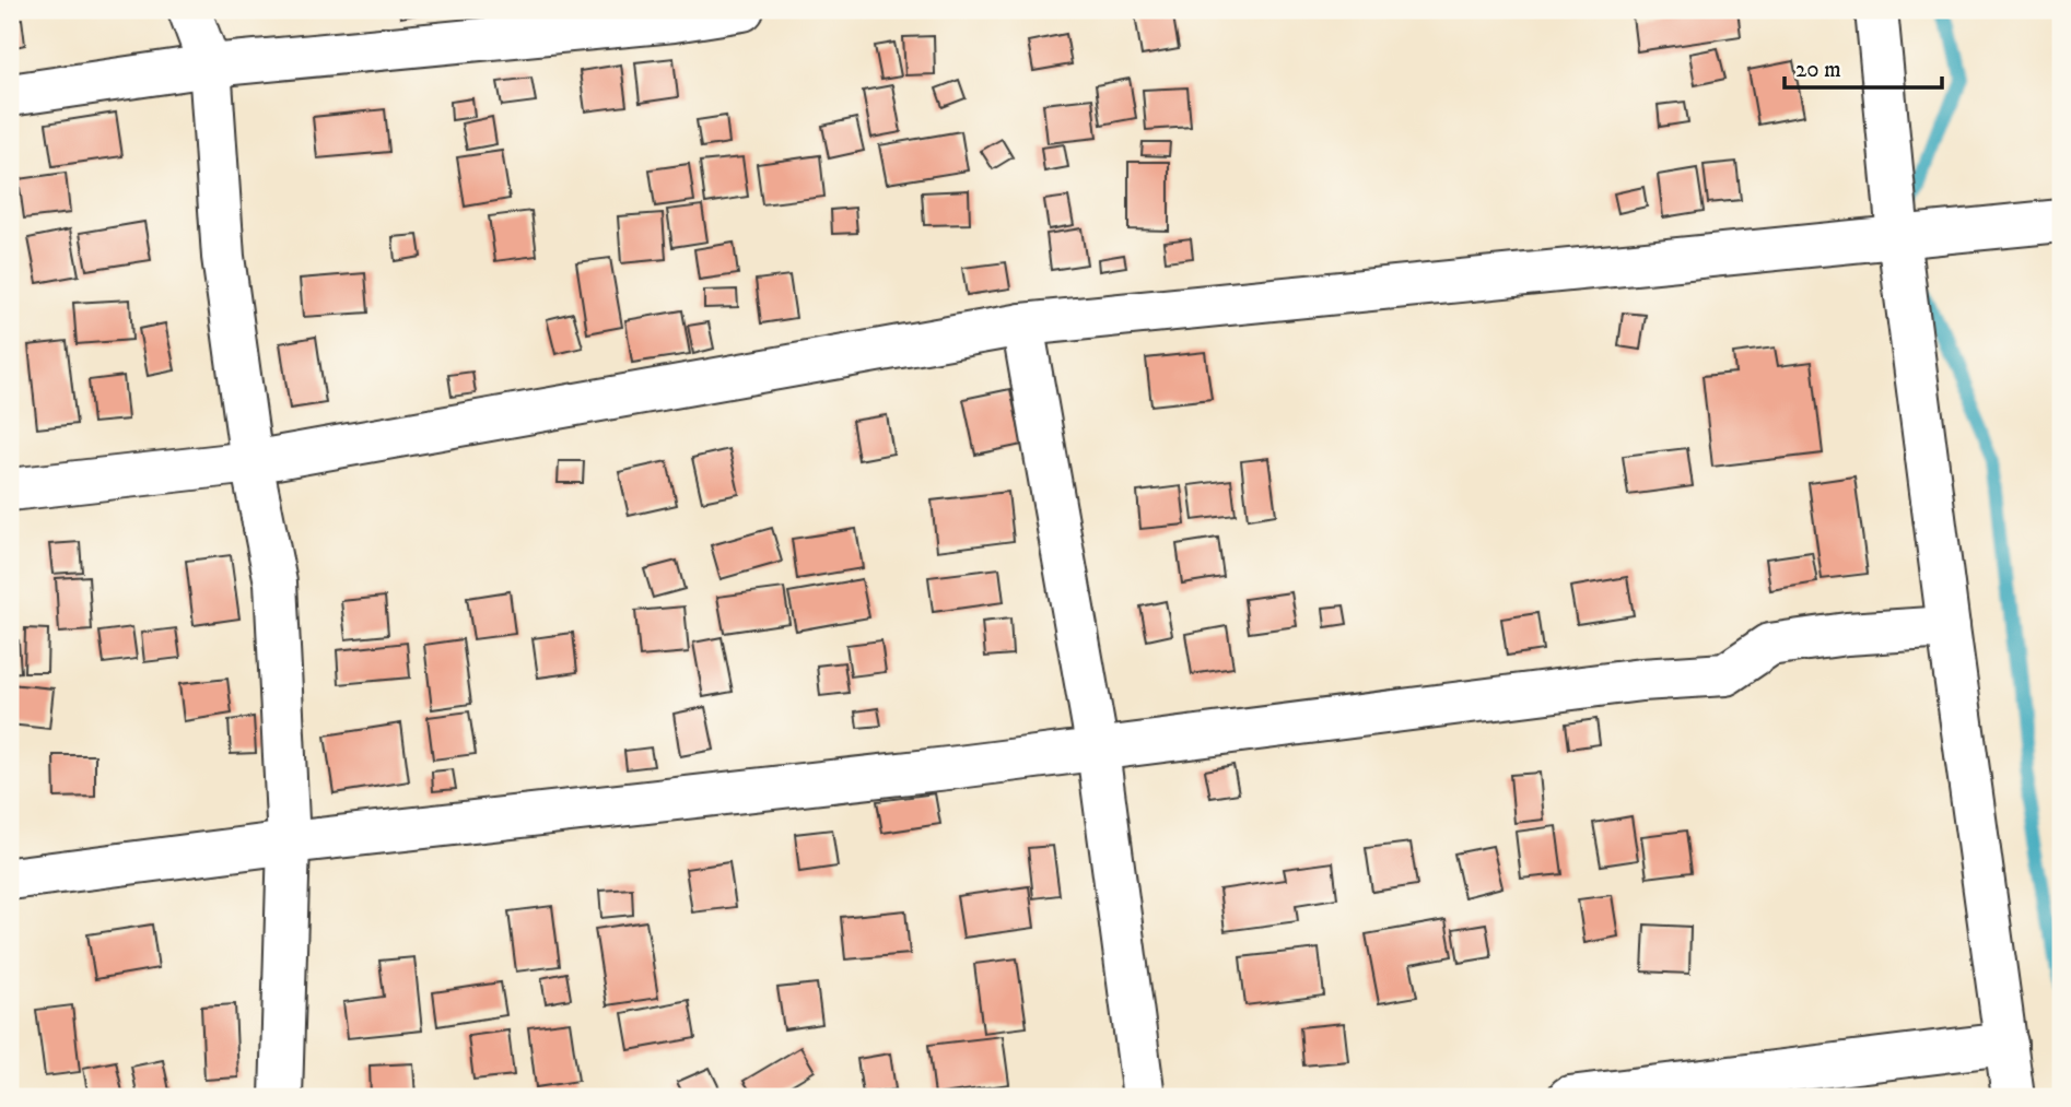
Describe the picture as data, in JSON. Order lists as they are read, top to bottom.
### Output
{
  "scale_bar": "20 m"
}
